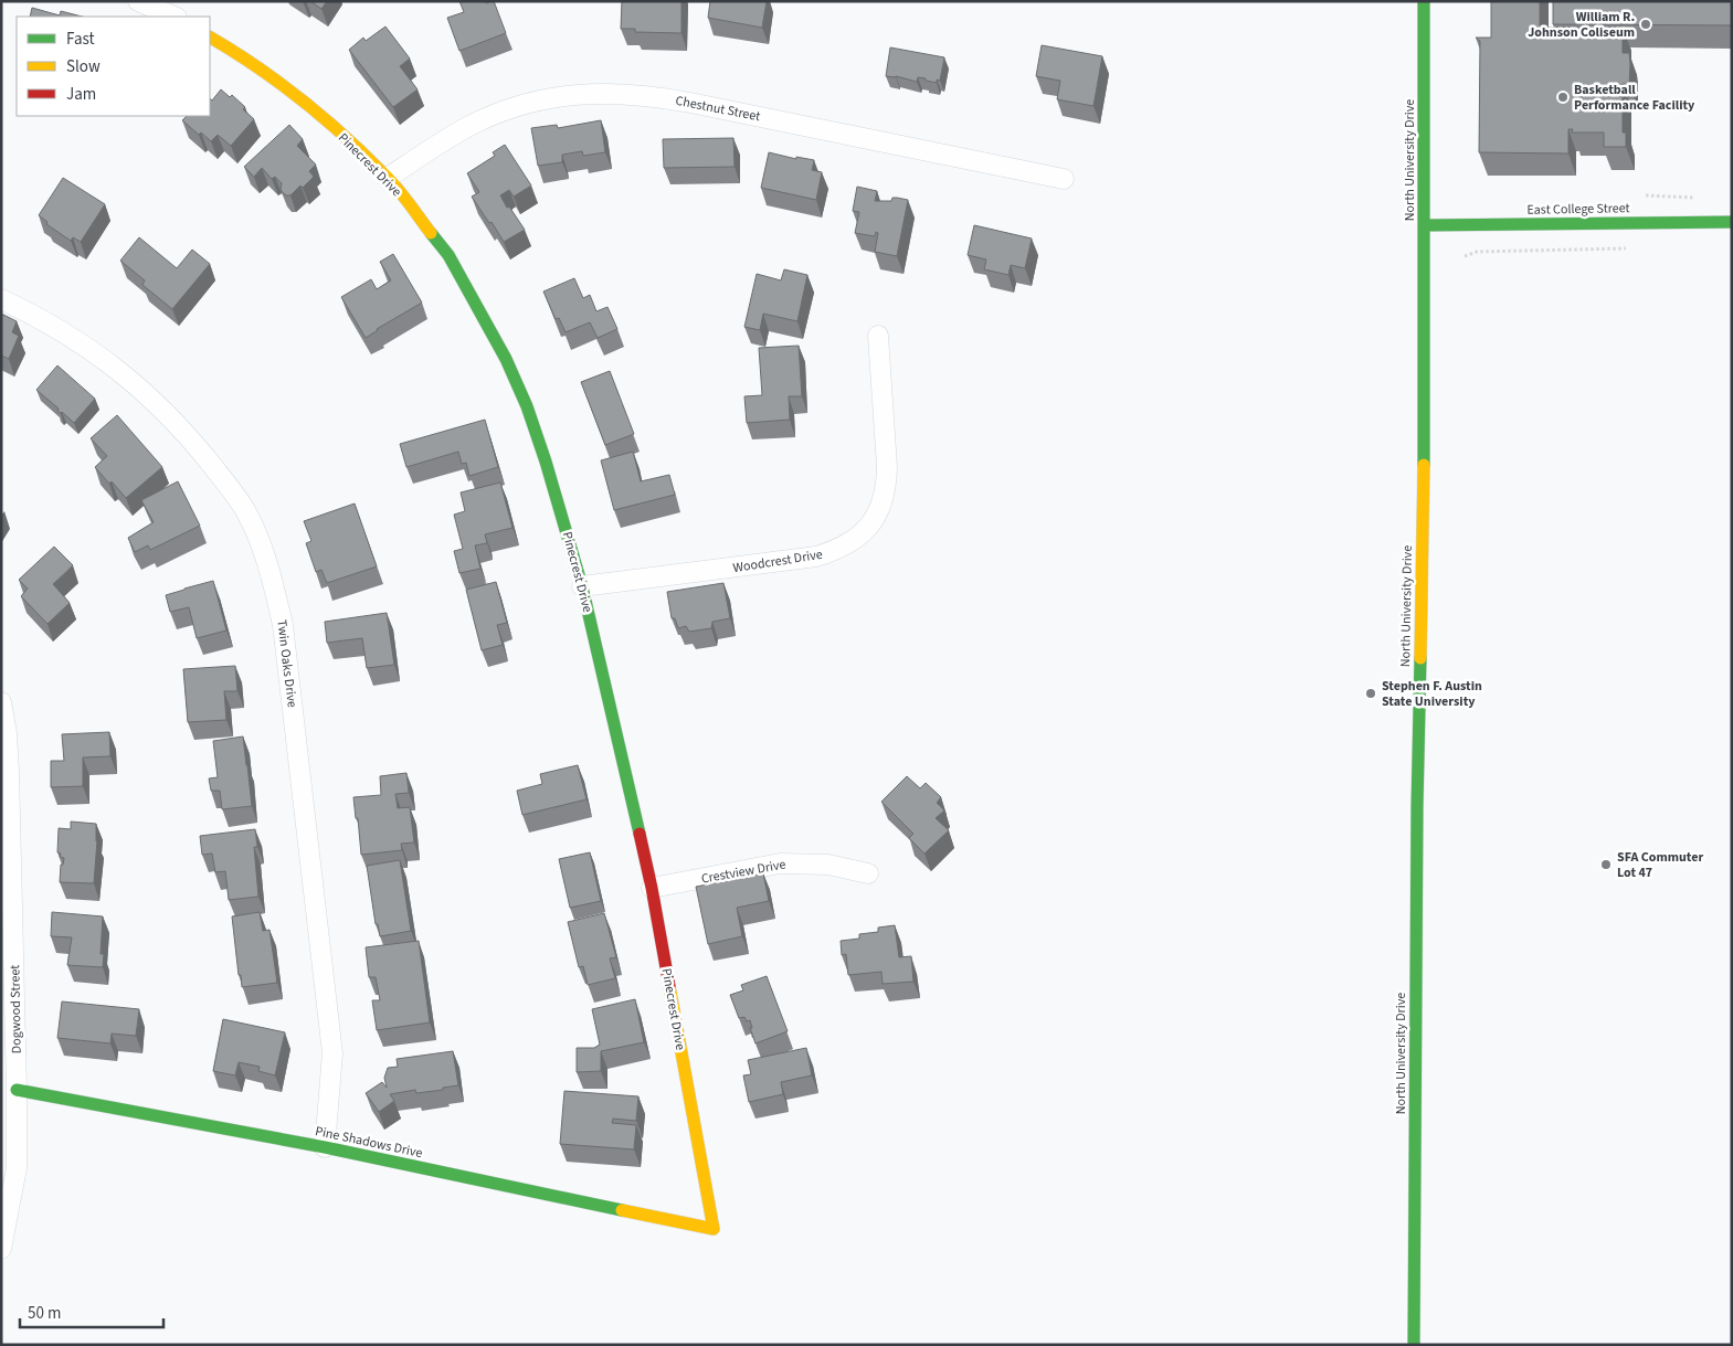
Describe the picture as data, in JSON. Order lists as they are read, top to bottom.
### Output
{
  "streets": {
    "street": [
      "Chestnut Street",
      "North University Drive",
      "Pinecrest Drive",
      "East College Street",
      "Woodcrest Drive",
      "Twin Oaks Drive",
      "Crestview Drive",
      "Dogwood Street",
      "Pine Shadows Drive"
    ]
  },
  "crossings": [
    ["Chestnut Street", "Pinecrest Drive"],
    ["North University Drive", "East College Street"],
    ["Pinecrest Drive", "Woodcrest Drive"],
    ["Pinecrest Drive", "Crestview Drive"],
    ["Pinecrest Drive", "Pine Shadows Drive"],
    ["Twin Oaks Drive", "Pine Shadows Drive"],
    ["Dogwood Street", "Pine Shadows Drive"]
  ],
  "places": [
    "William R. Johnson Coliseum",
    "Basketball Performance Facility",
    "Stephen F. Austin State University",
    "SFA Commuter Lot 47"
  ],
  "legend": ["Fast", "Slow", "Jam"],
  "scale_bar": "50 m"
}
